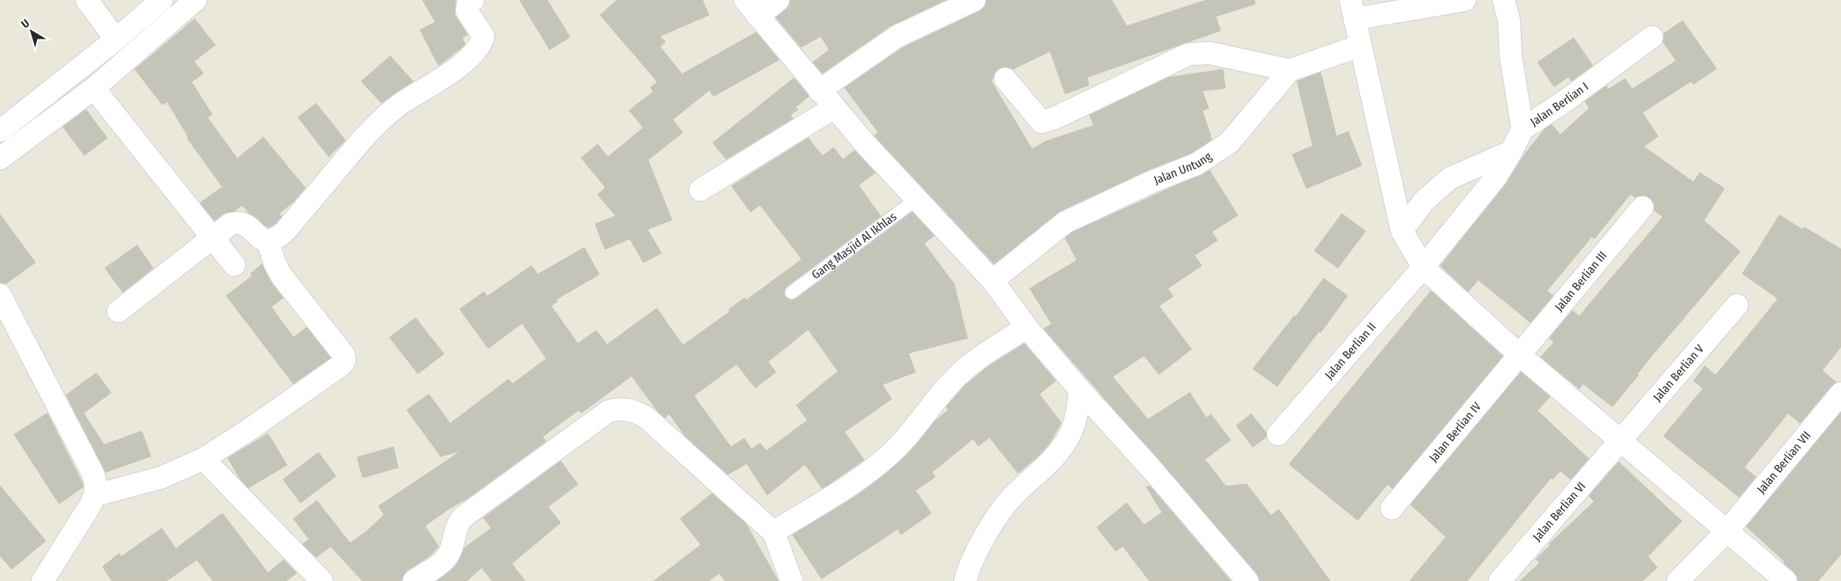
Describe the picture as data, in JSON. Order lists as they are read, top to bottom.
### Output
{
  "streets": {
    "street": [
      "Jalan Berlian I",
      "Jalan Untung",
      "Jalan Berlian III",
      "Jalan Berlian II",
      "Jalan Berlian V",
      "Jalan Berlian IV",
      "Jalan Berlian VII",
      "Jalan Berlian VI"
    ],
    "lane": ["Gang Masjid Al Ikhlas"]
  },
  "crossings": [
    ["Jalan Berlian I", "Jalan Berlian II"],
    ["Jalan Berlian III", "Jalan Berlian IV"],
    ["Jalan Berlian V", "Jalan Berlian VI"]
  ],
  "north": "top left"
}
